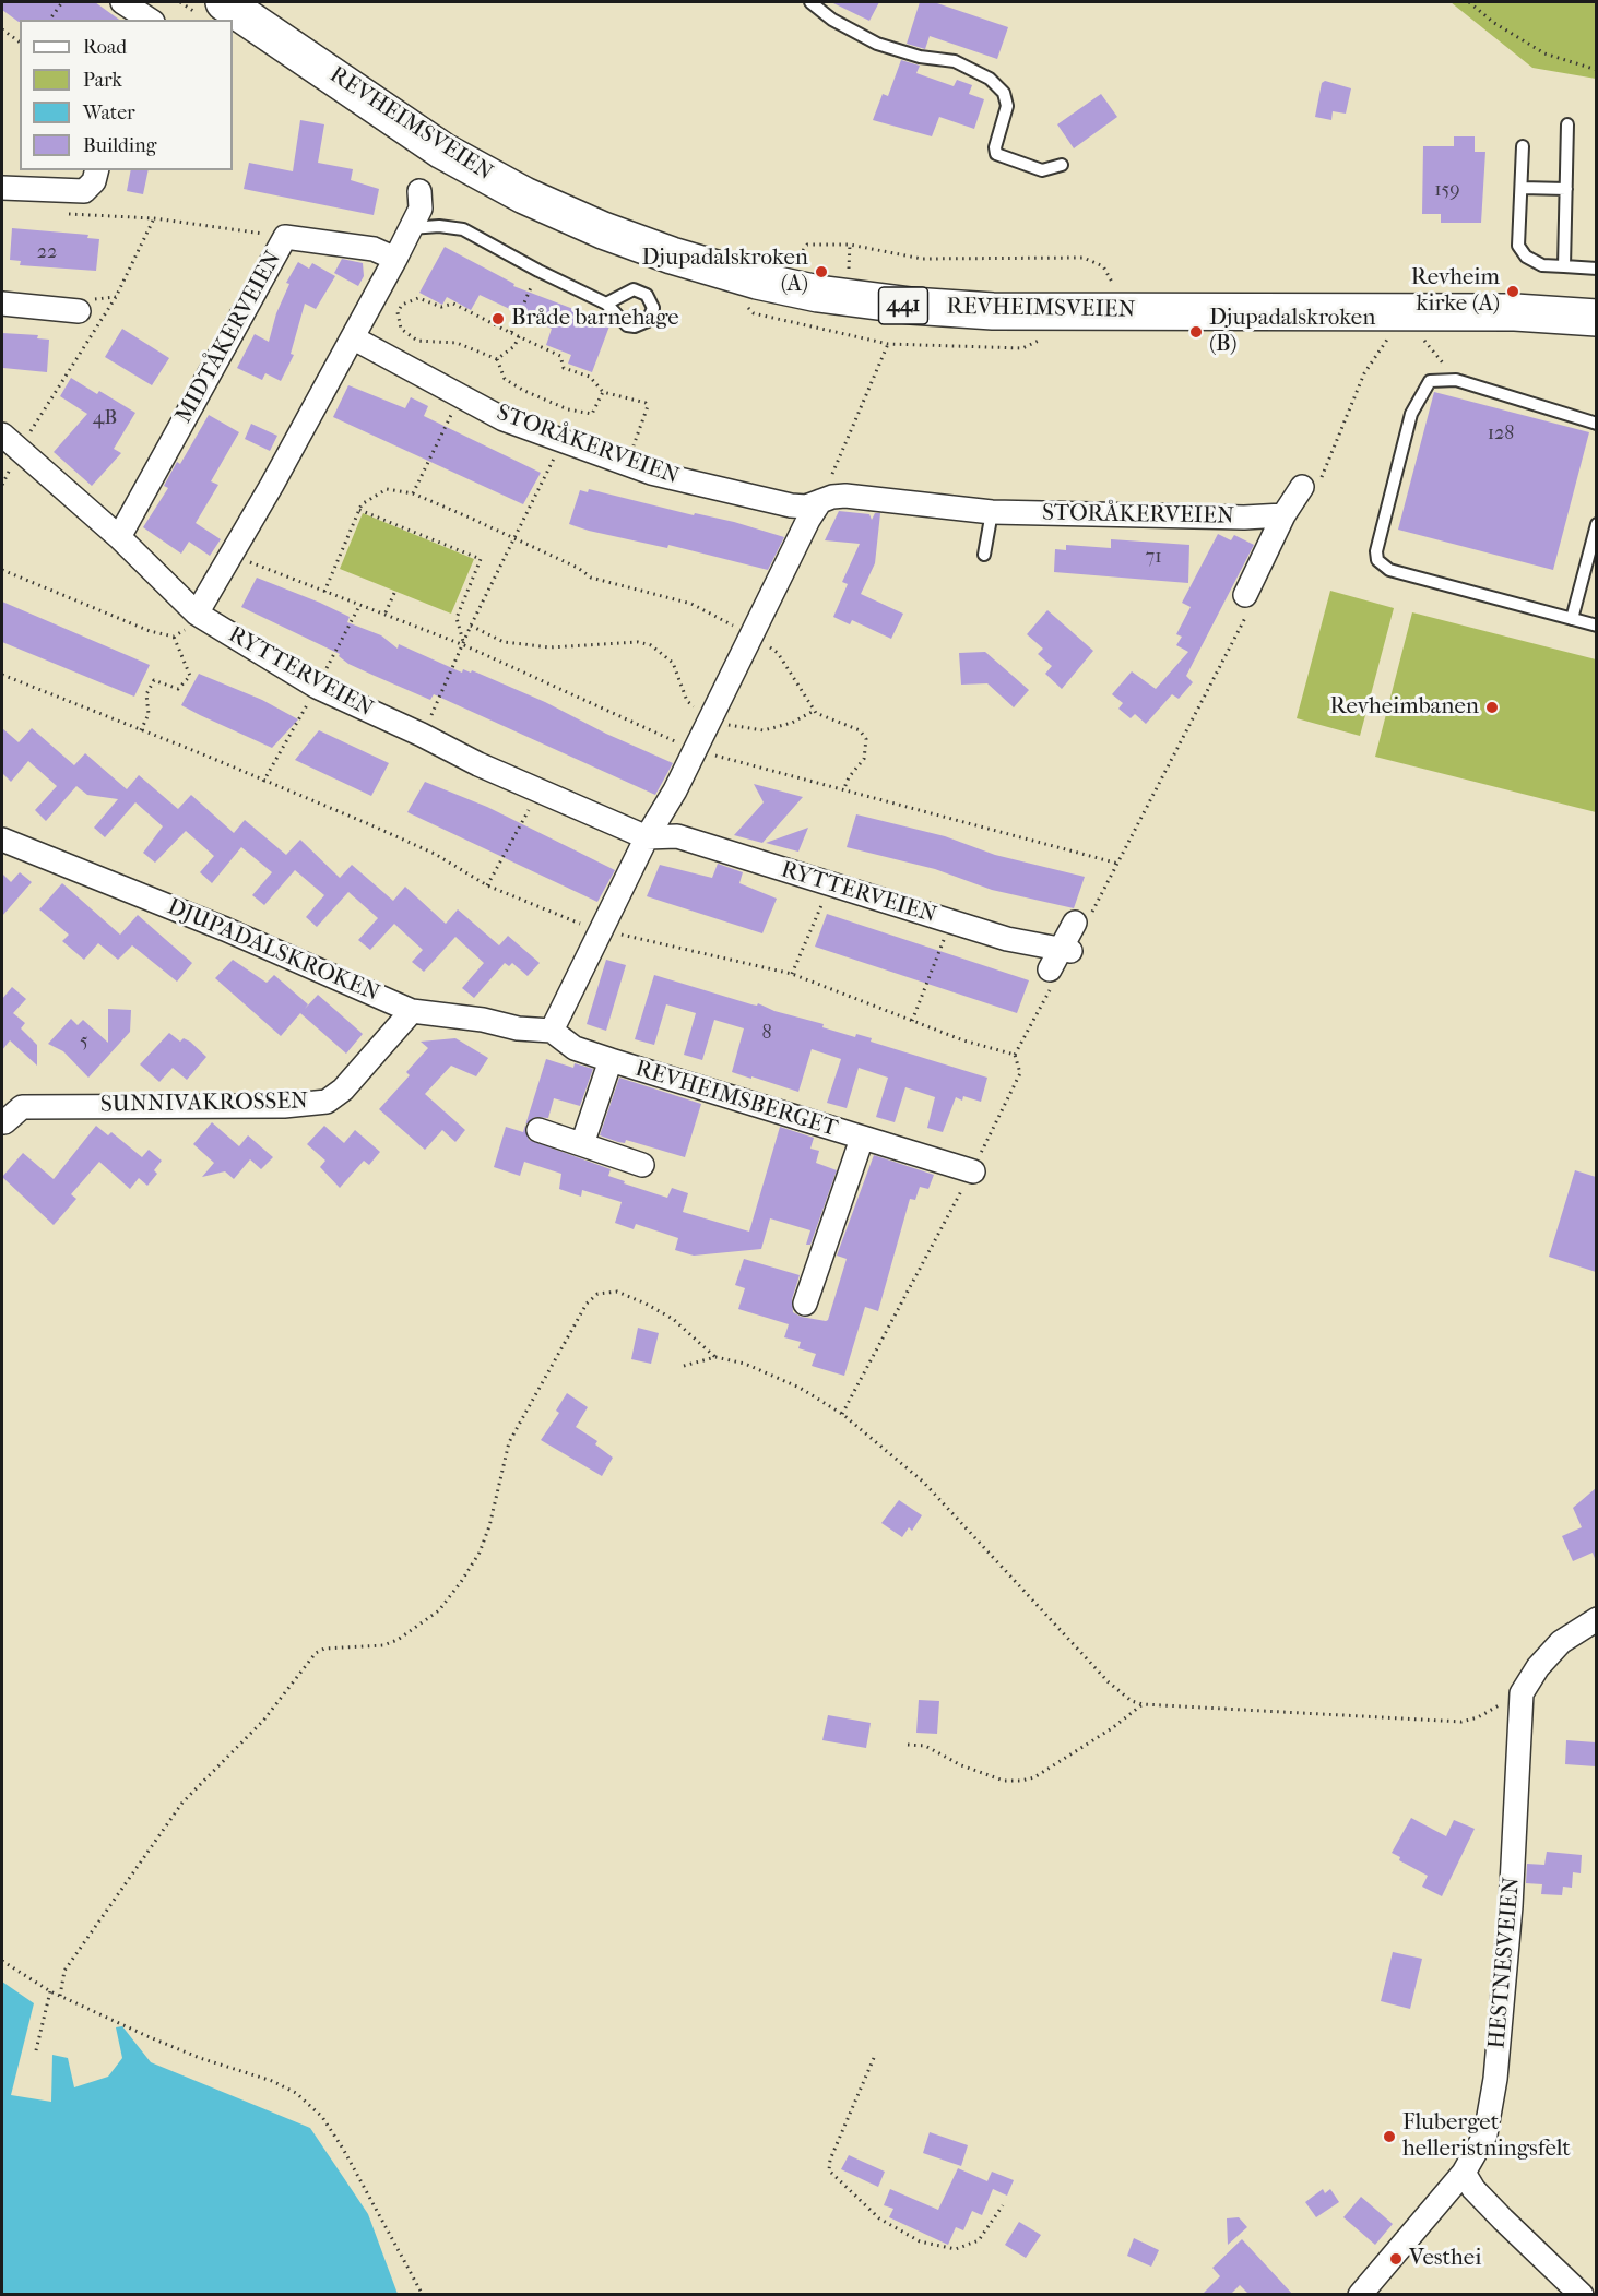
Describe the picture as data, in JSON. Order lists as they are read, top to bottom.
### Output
{
  "streets": {
    "main road": ["REVHEIMSVEIEN", "441"],
    "street": [
      "MIDTÅKERVEIEN",
      "STORÅKERVEIEN",
      "RYTTERVEIEN",
      "DJUPADALSKROKEN",
      "REVHEIMSBERGET",
      "SUNNIVAKROSSEN",
      "HESTNESVEIEN"
    ]
  },
  "crossings": [
    ["MIDTÅKERVEIEN", "RYTTERVEIEN"],
    ["DJUPADALSKROKEN", "REVHEIMSBERGET"],
    ["DJUPADALSKROKEN", "SUNNIVAKROSSEN"]
  ],
  "places": [
    "Djupadalskroken (A)",
    "Revheim kirke (A)",
    "Bråde barnehage",
    "Djupadalskroken (B)",
    "Revheimbanen",
    "Fluberget helleristningsfelt",
    "Vesthei"
  ],
  "house_numbers": [
    "159",
    "22",
    "4B",
    "128",
    "71",
    "8",
    "5"
  ],
  "legend": [
    "Road",
    "Park",
    "Water",
    "Building"
  ]
}
